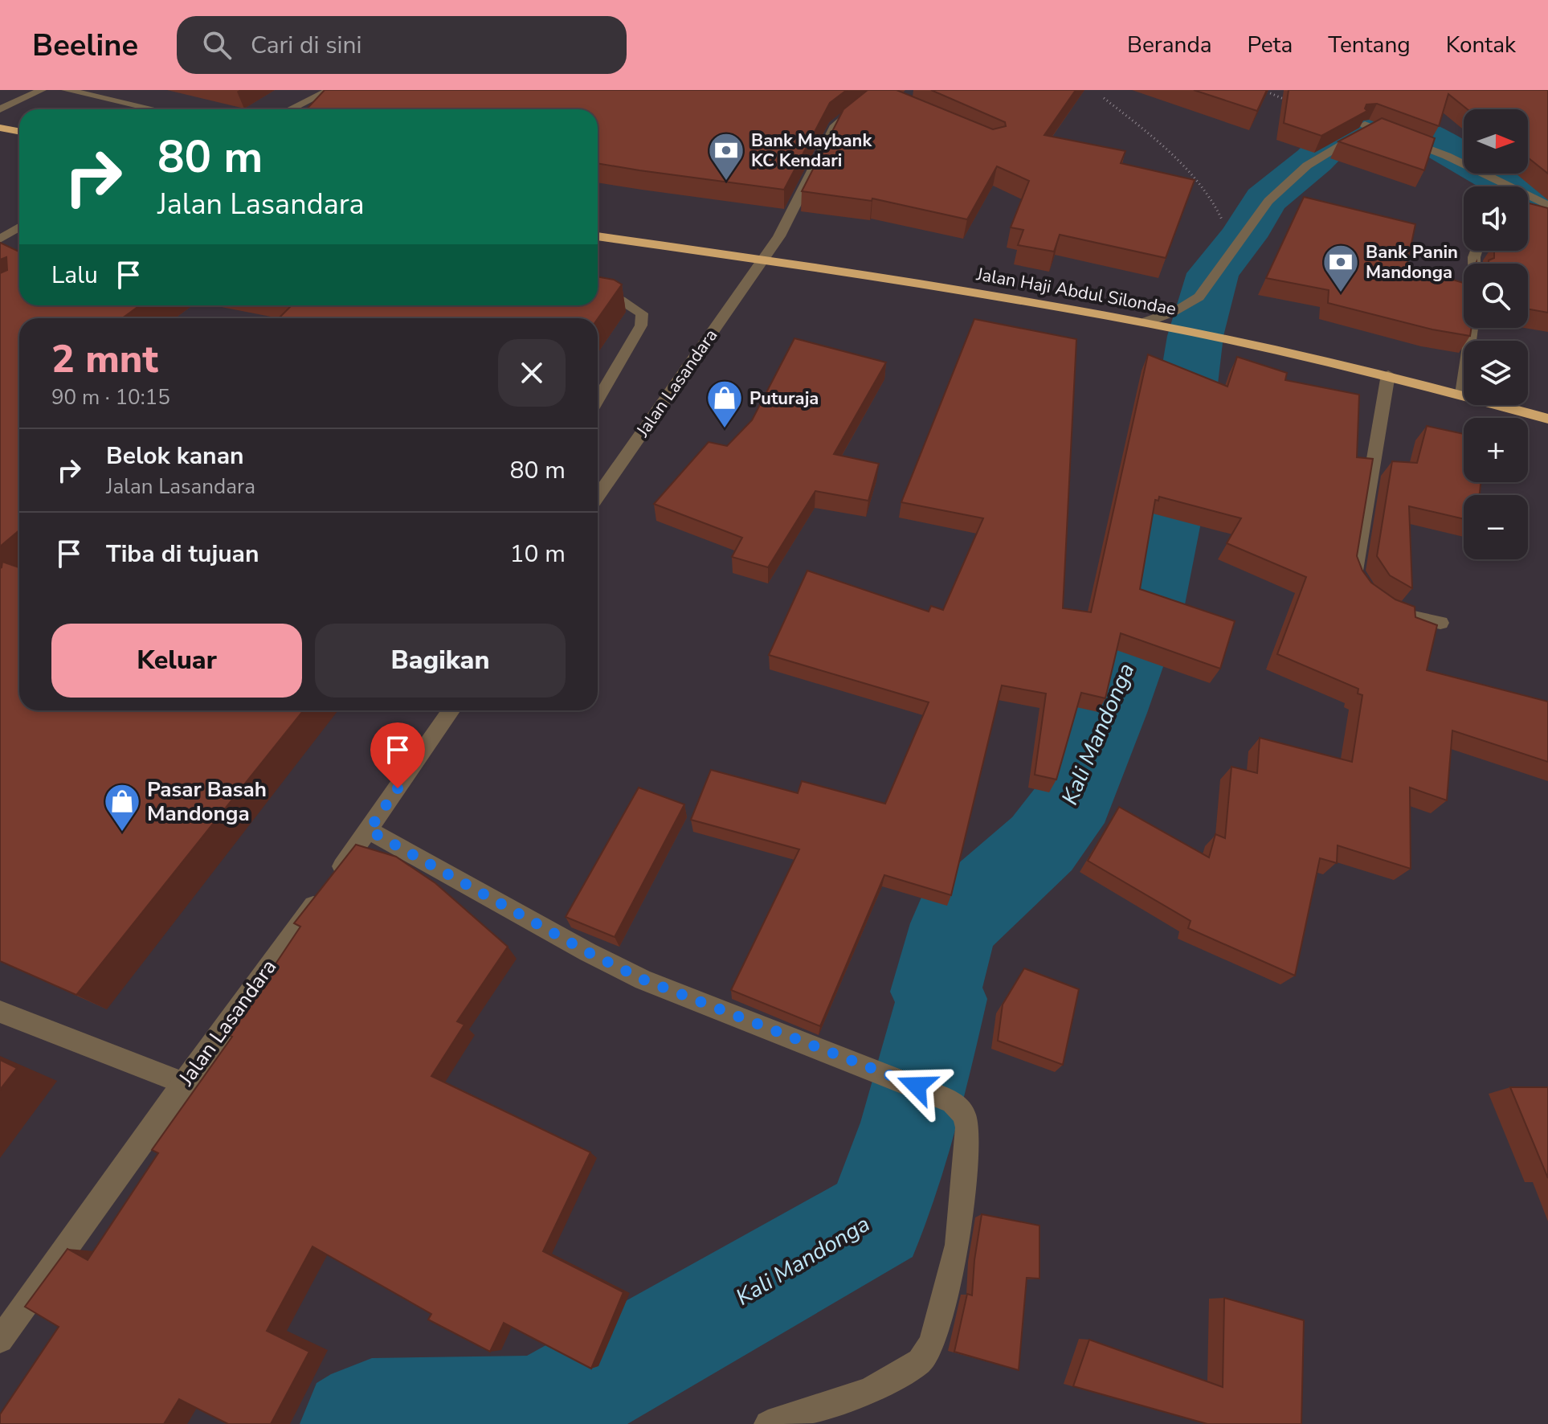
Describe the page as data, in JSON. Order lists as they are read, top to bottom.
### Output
{
  "streets": {
    "highway": ["Jalan Haji Abdul Silondae"],
    "street": ["Jalan Lasandara"]
  },
  "crossings": [
    ["Jalan Haji Abdul Silondae", "Jalan Lasandara"]
  ],
  "water": ["Kali Mandonga"],
  "places": {
    "bank": ["Bank Maybank KC Kendari", "Bank Panin Mandonga"],
    "shop": ["Puturaja", "Pasar Basah Mandonga"]
  },
  "north": "right",
  "page": {
    "header": "Beeline",
    "search": "Cari di sini",
    "nav": [
      "Beranda",
      "Peta",
      "Tentang",
      "Kontak"
    ],
    "map_buttons": ["+", "−"],
    "turn": ["80 m", "Jalan Lasandara"],
    "then": "Lalu",
    "heading": ["2 mnt", "90 m · 10:15"],
    "list": [
      {
        "name": "Belok kanan",
        "note": "Jalan Lasandara",
        "value": "80 m"
      },
      {
        "name": "Tiba di tujuan",
        "value": "10 m"
      }
    ],
    "buttons": ["Keluar", "Bagikan"]
  }
}
